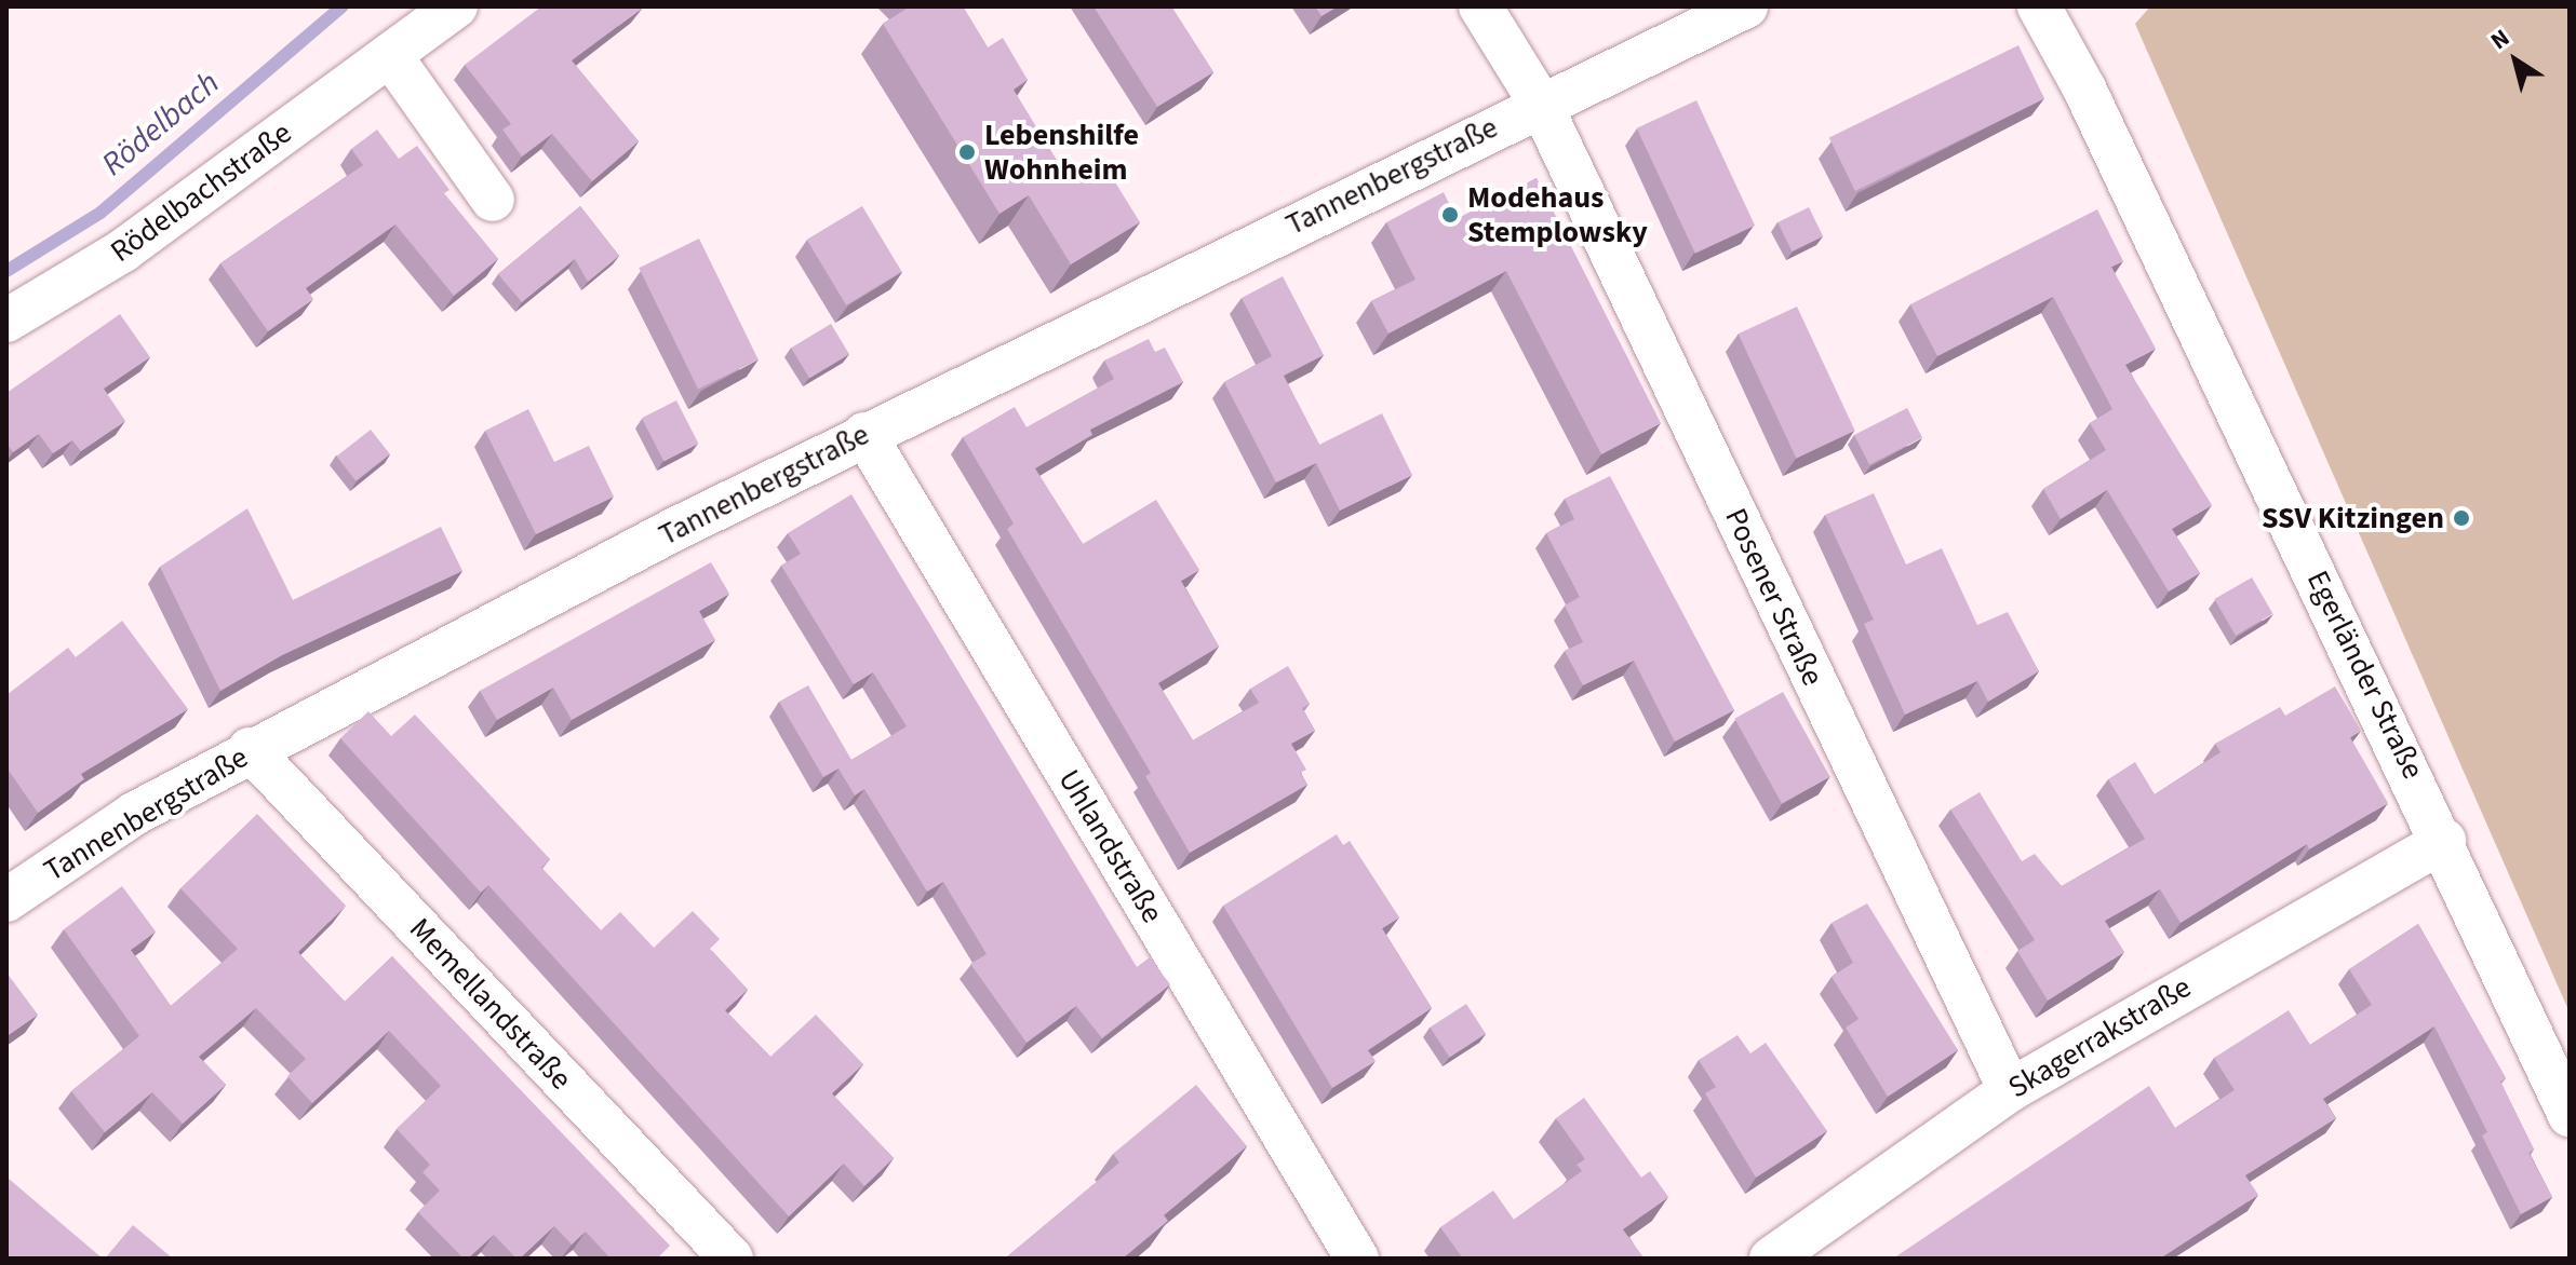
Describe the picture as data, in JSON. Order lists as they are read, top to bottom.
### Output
{
  "streets": {
    "street": [
      "Tannenbergstraße",
      "Rödelbachstraße",
      "Posener Straße",
      "Egerländer Straße",
      "Uhlandstraße",
      "Memellandstraße",
      "Skagerrakstraße"
    ]
  },
  "crossings": [
    ["Tannenbergstraße", "Posener Straße"],
    ["Tannenbergstraße", "Uhlandstraße"],
    ["Tannenbergstraße", "Memellandstraße"],
    ["Posener Straße", "Skagerrakstraße"],
    ["Egerländer Straße", "Skagerrakstraße"]
  ],
  "water": ["Rödelbach"],
  "places": ["Lebenshilfe Wohnheim", "Modehaus Stemplowsky", "SSV Kitzingen"],
  "north": "top left"
}
